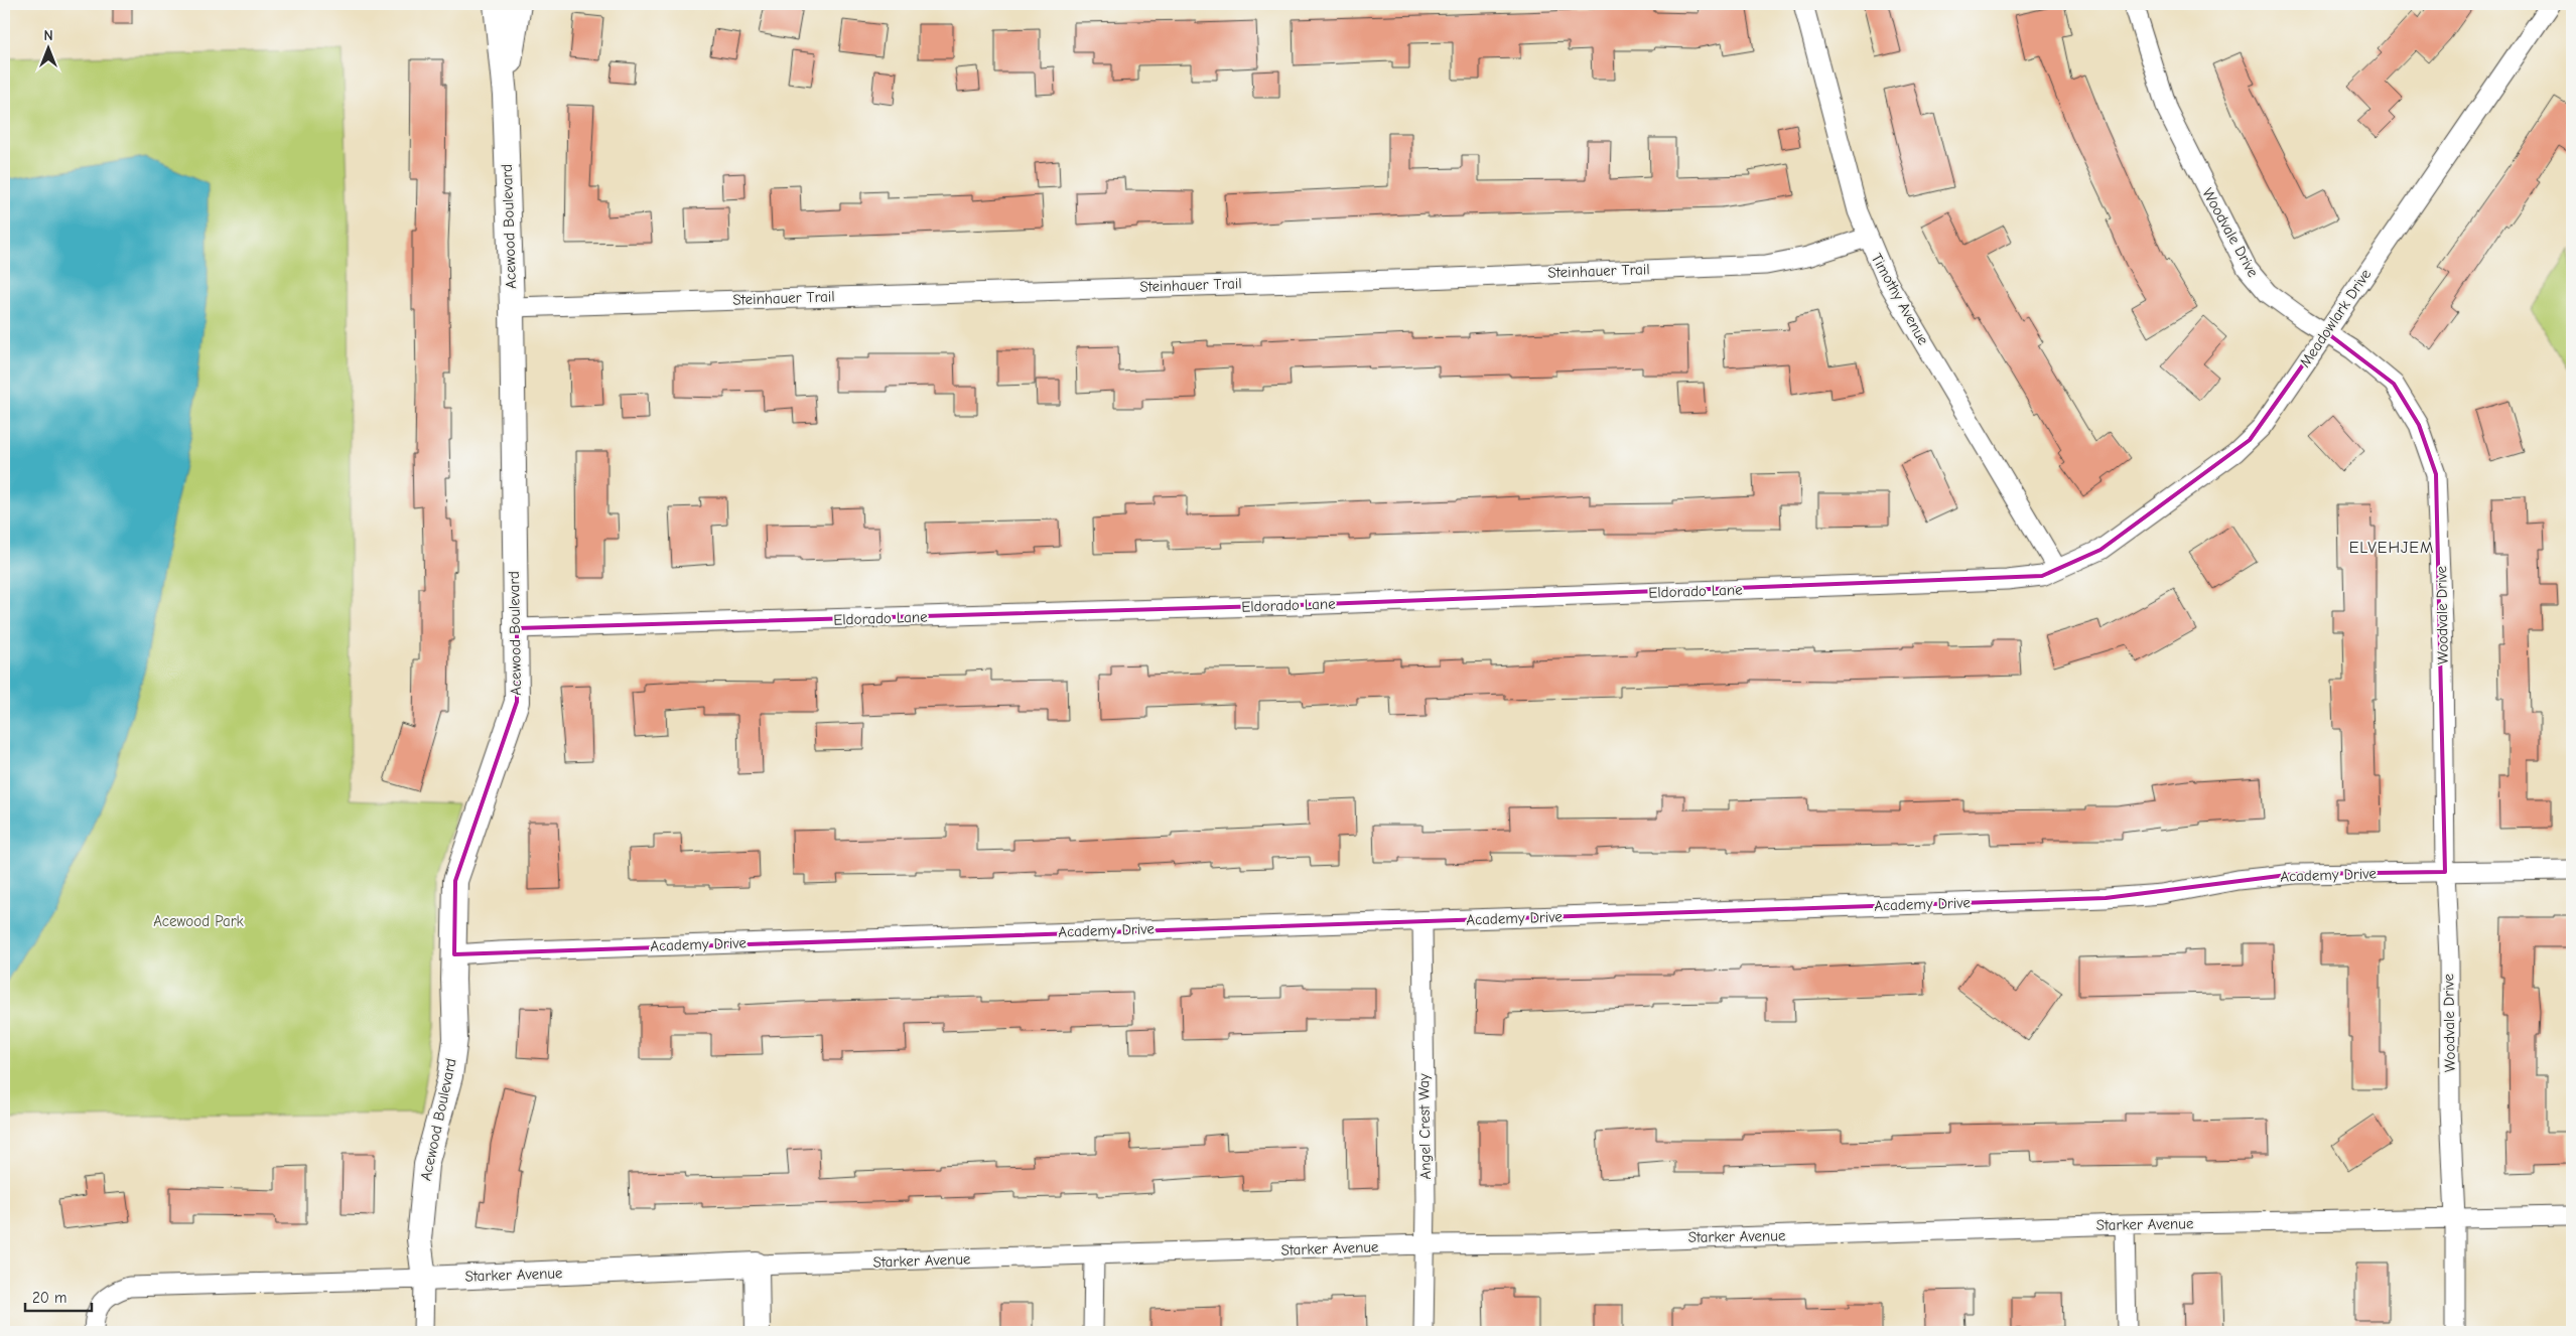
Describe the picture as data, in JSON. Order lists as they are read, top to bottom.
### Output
{
  "streets": {
    "street": [
      "Acewood Boulevard",
      "Woodvale Drive",
      "Steinhauer Trail",
      "Timothy Avenue",
      "Meadowlark Drive",
      "Eldorado Lane",
      "Academy Drive",
      "Angel Crest Way",
      "Starker Avenue"
    ]
  },
  "crossings": [
    ["Acewood Boulevard", "Steinhauer Trail"],
    ["Acewood Boulevard", "Eldorado Lane"],
    ["Acewood Boulevard", "Academy Drive"],
    ["Acewood Boulevard", "Starker Avenue"],
    ["Woodvale Drive", "Meadowlark Drive"],
    ["Woodvale Drive", "Academy Drive"],
    ["Woodvale Drive", "Starker Avenue"],
    ["Steinhauer Trail", "Timothy Avenue"],
    ["Timothy Avenue", "Meadowlark Drive"],
    ["Timothy Avenue", "Eldorado Lane"],
    ["Meadowlark Drive", "Eldorado Lane"],
    ["Academy Drive", "Angel Crest Way"],
    ["Angel Crest Way", "Starker Avenue"]
  ],
  "districts": ["ELVEHJEM"],
  "parks": ["Acewood Park"],
  "scale_bar": "20 m",
  "north": "top"
}
